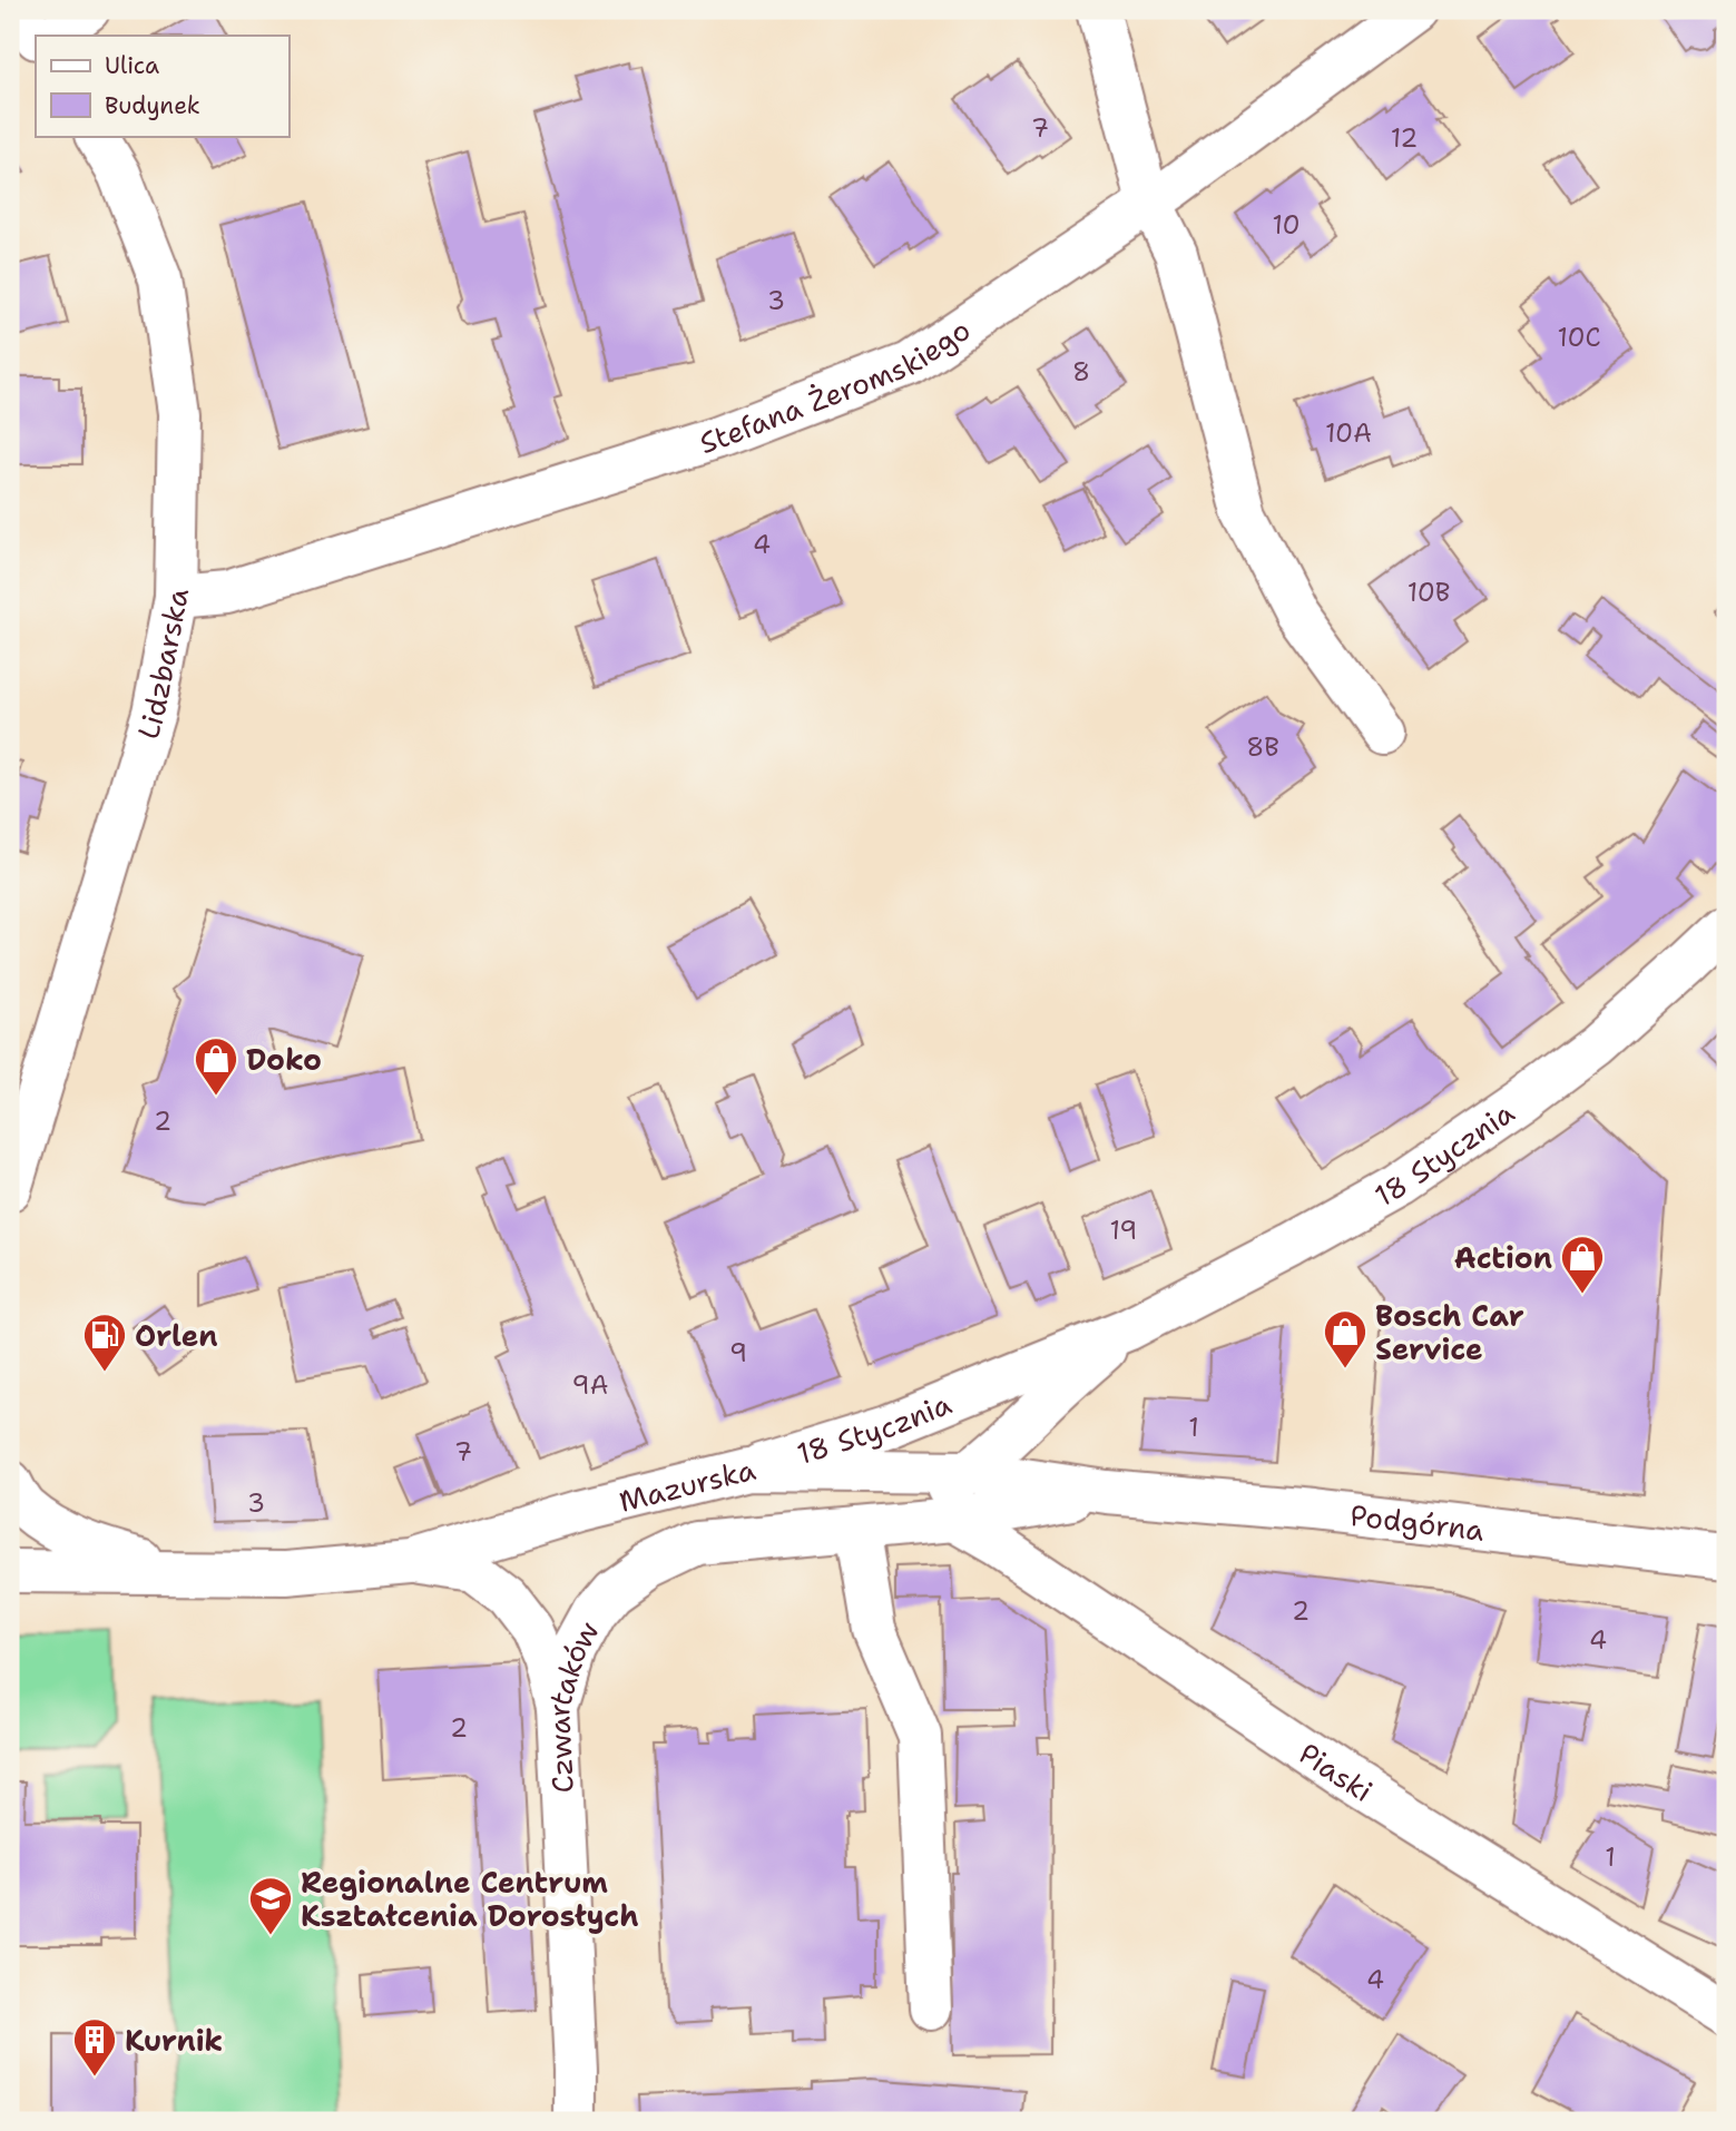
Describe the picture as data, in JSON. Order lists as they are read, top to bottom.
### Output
{
  "streets": {
    "main road": [
      "Stefana Żeromskiego",
      "Lidzbarska",
      "18 Stycznia",
      "Mazurska",
      "Podgórna",
      "Czwartaków",
      "Piaski"
    ]
  },
  "crossings": [
    ["Stefana Żeromskiego", "Lidzbarska"],
    ["18 Stycznia", "Mazurska"],
    ["18 Stycznia", "Podgórna"],
    ["18 Stycznia", "Czwartaków"],
    ["Mazurska", "Podgórna"],
    ["Mazurska", "Czwartaków"],
    ["Podgórna", "Czwartaków"],
    ["Podgórna", "Piaski"],
    ["Czwartaków", "Piaski"]
  ],
  "places": {
    "shop": ["Doko", "Action", "Bosch Car Service"],
    "fuel station": ["Orlen"],
    "school or university": ["Regionalne Centrum Kształcenia Dorosłych"],
    "building": ["Kurnik"]
  },
  "house_numbers": [
    "7",
    "12",
    "10",
    "3",
    "10C",
    "8",
    "10A",
    "4",
    "10B",
    "8B",
    "2",
    "19",
    "9",
    "9A",
    "1",
    "7",
    "3",
    "2",
    "4",
    "2",
    "1",
    "4"
  ],
  "legend": ["Ulica", "Budynek"]
}
